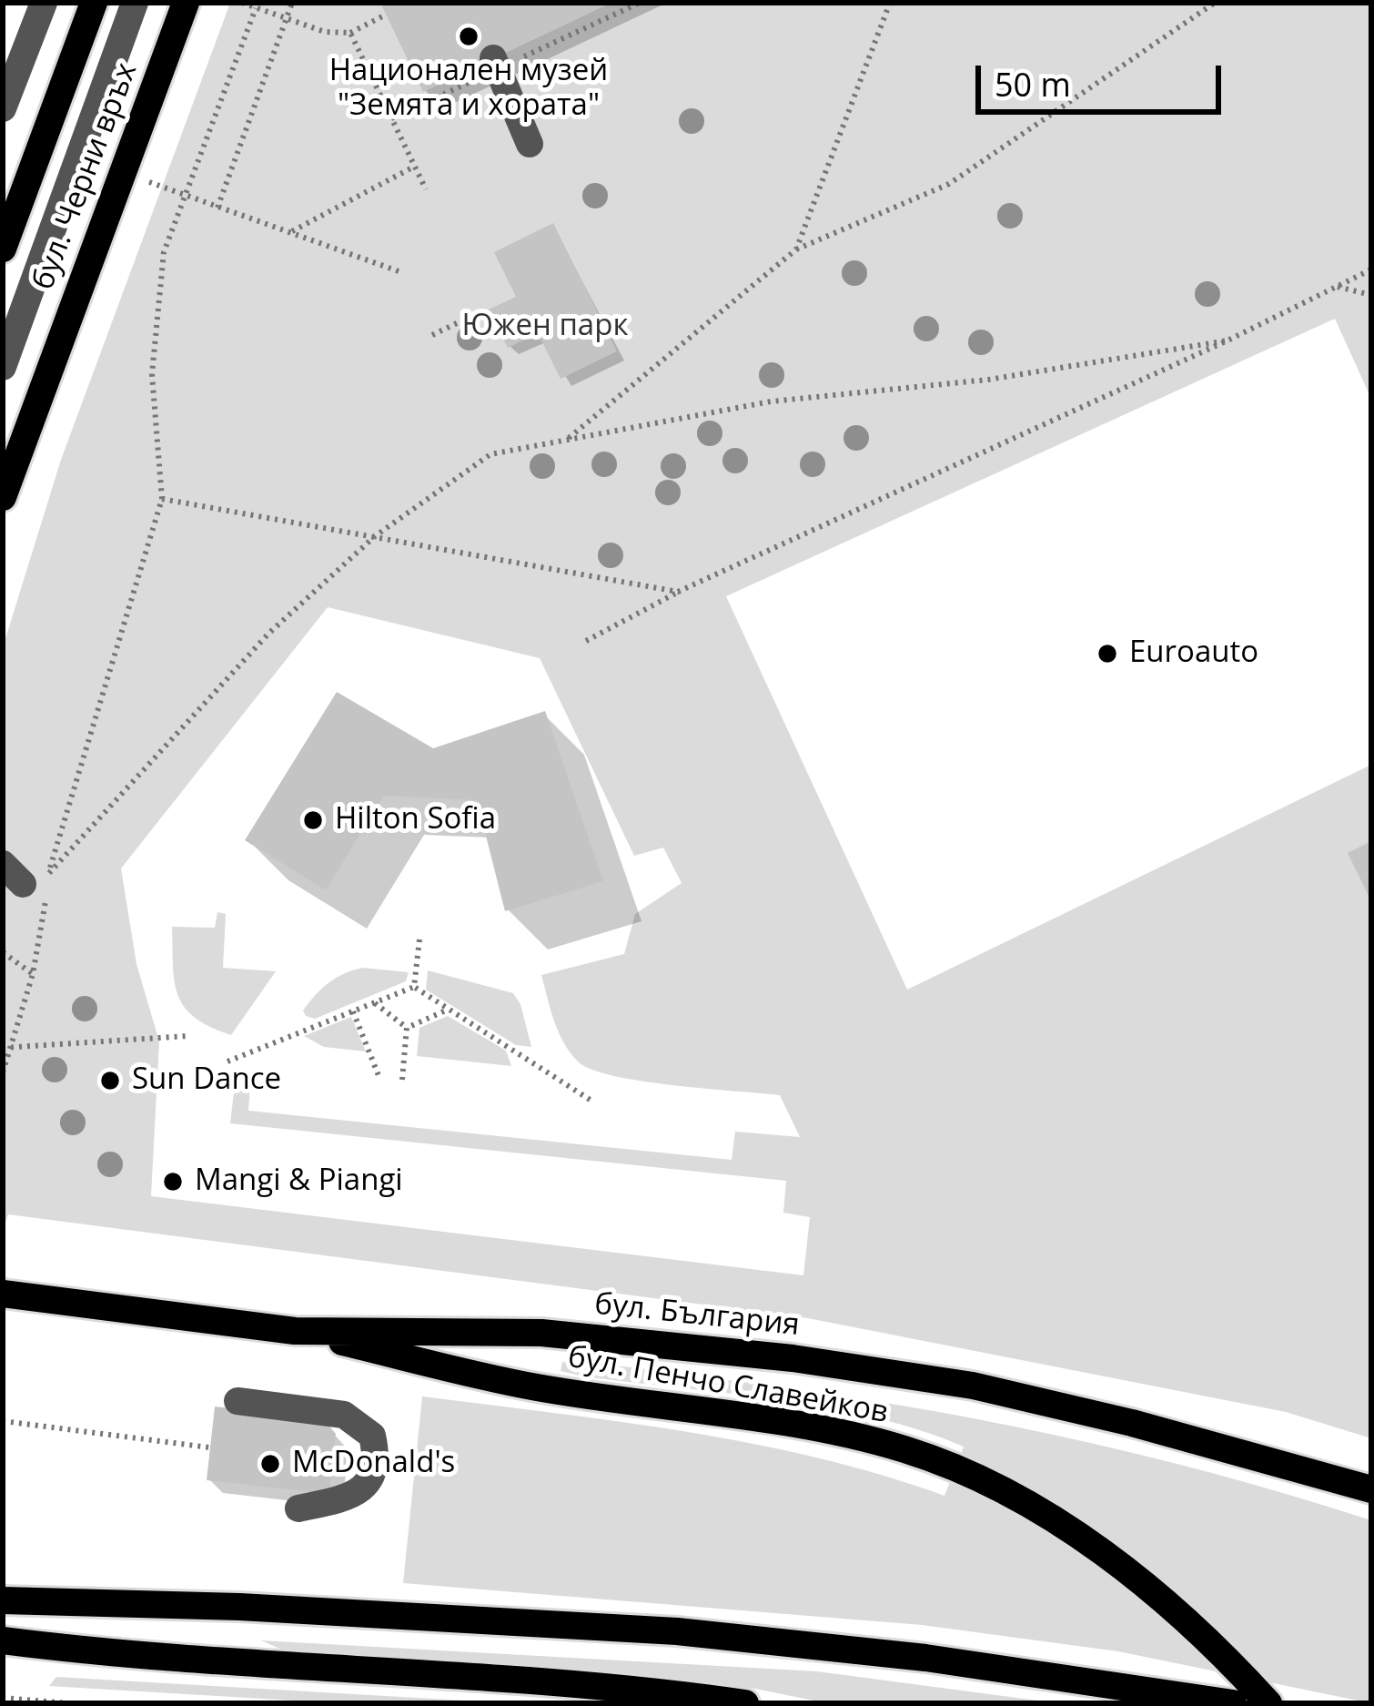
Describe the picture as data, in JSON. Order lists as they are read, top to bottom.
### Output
{
  "streets": {
    "main road": ["бул. Черни връх", "бул. България", "бул. Пенчо Славейков"]
  },
  "crossings": [
    ["бул. България", "бул. Пенчо Славейков"]
  ],
  "parks": ["Южен парк"],
  "places": [
    "Национален музей \"Земята и хората\"",
    "Euroauto",
    "Hilton Sofia",
    "Sun Dance",
    "Mangi & Piangi",
    "McDonald's"
  ],
  "scale_bar": "50 m"
}
